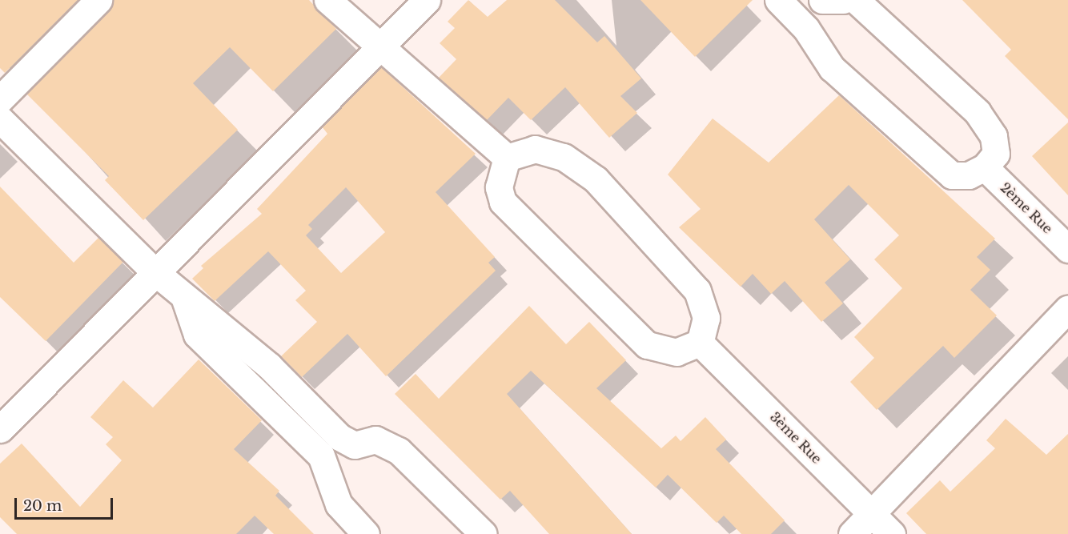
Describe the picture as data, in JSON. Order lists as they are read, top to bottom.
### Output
{
  "streets": {
    "street": ["2ème Rue", "3ème Rue"]
  },
  "scale_bar": "20 m"
}
